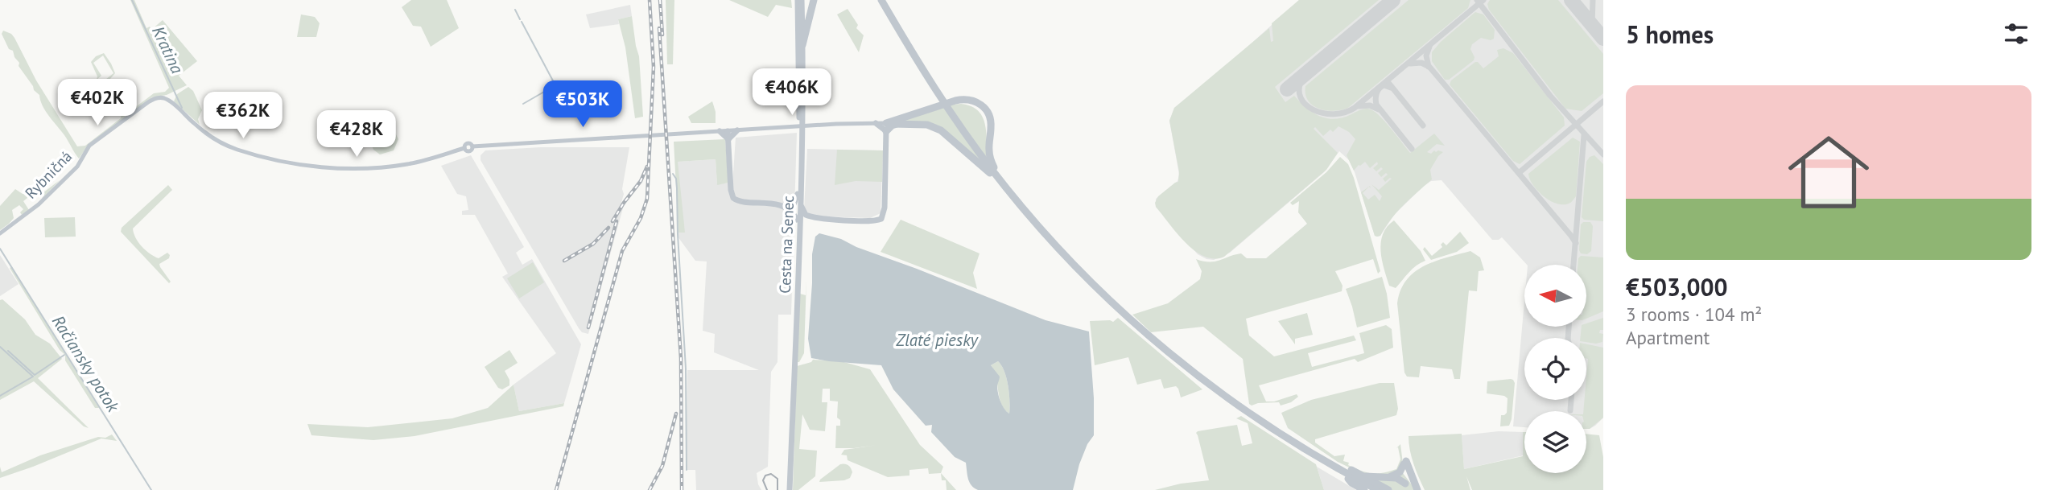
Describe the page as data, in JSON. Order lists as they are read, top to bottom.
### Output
{
  "streets": {
    "main road": ["Rybničná", "Cesta na Senec"]
  },
  "water": ["Kratina", "Zlaté piesky", "Račiansky potok"],
  "north": "left",
  "page": {
    "heading": "5 homes",
    "list": [
      {
        "name": "€503,000",
        "note": "3 rooms · 104 m² · Apartment"
      }
    ],
    "price": [
      "€406K",
      "€402K",
      "€503K",
      "€362K",
      "€428K"
    ]
  }
}
